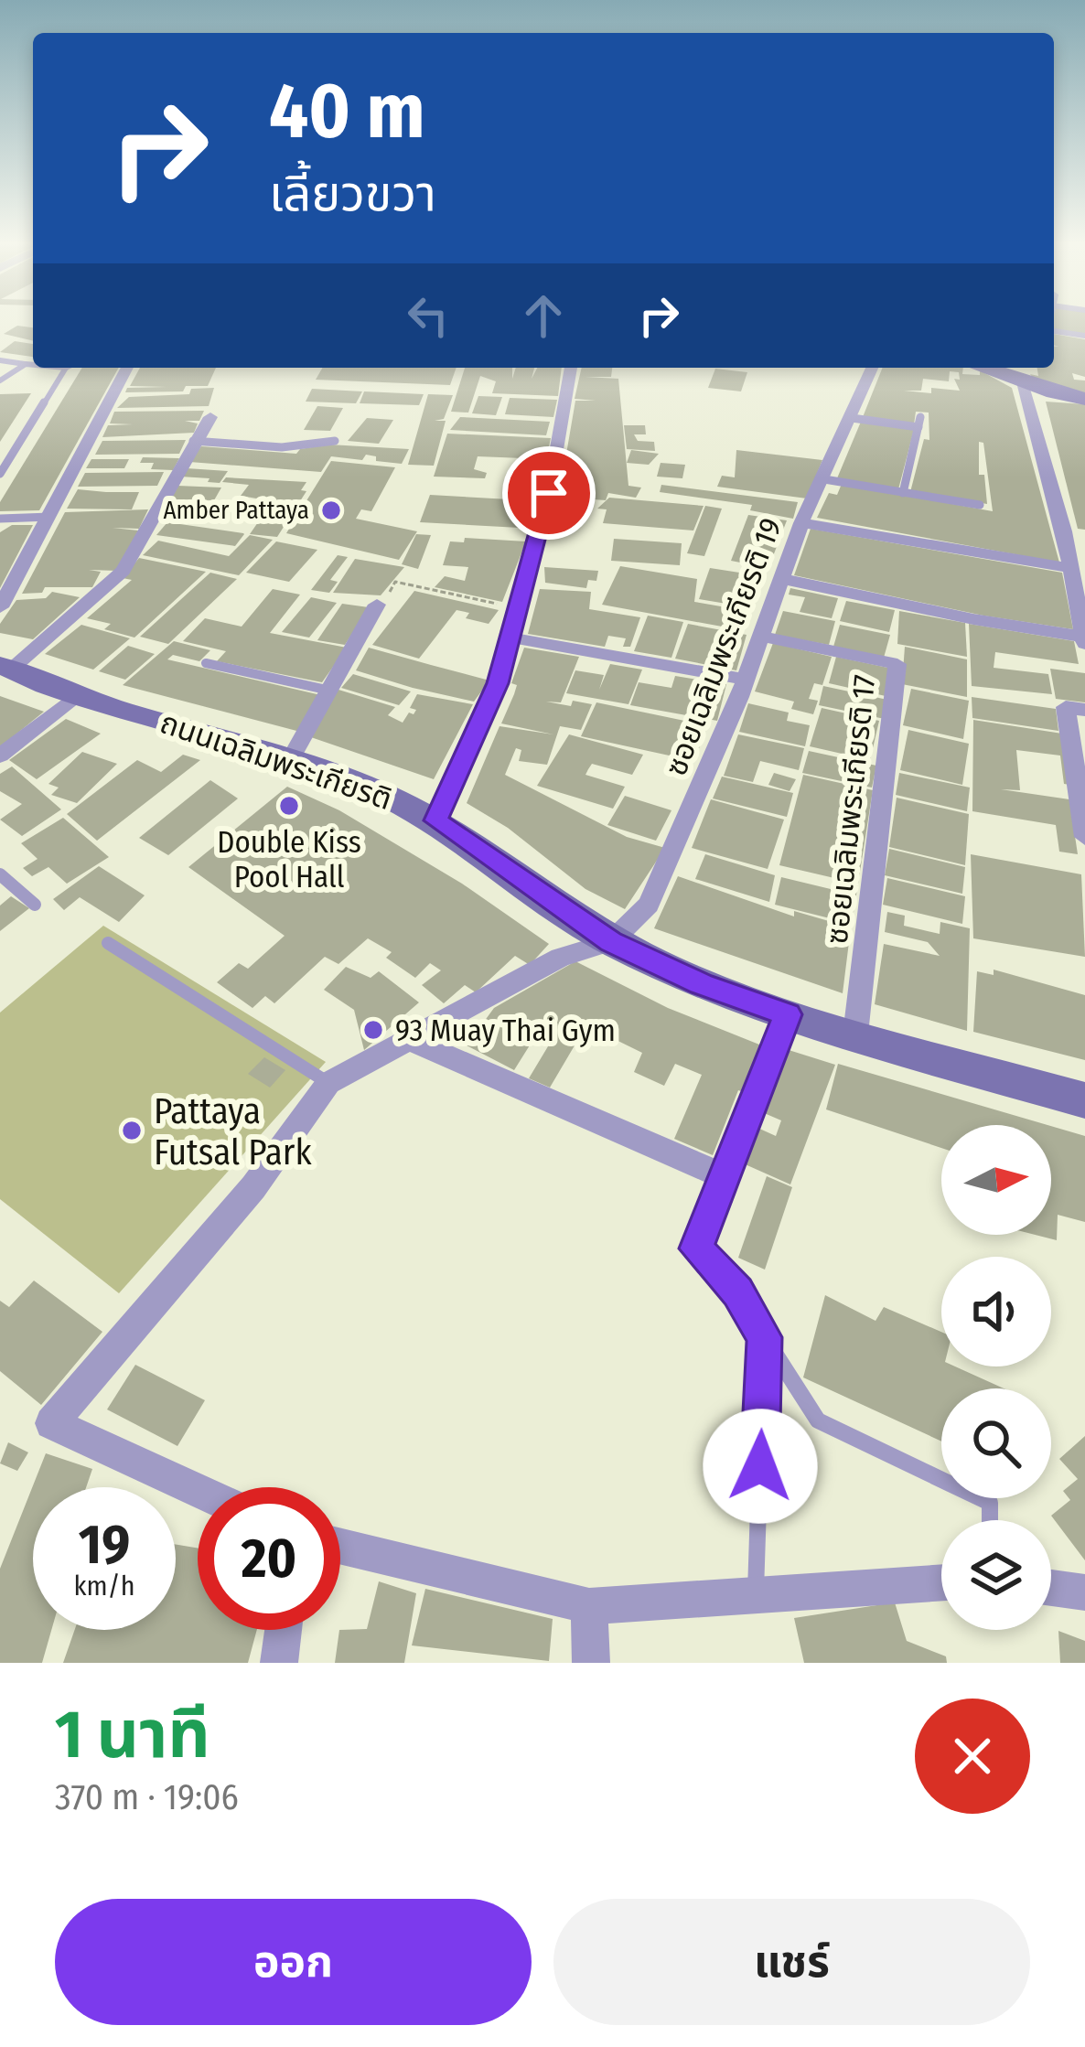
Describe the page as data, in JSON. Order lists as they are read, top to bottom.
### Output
{
  "streets": {
    "main road": ["ถนนเฉลิมพระเกียรติ"],
    "street": ["ซอยเฉลิมพระเกียรติ 19", "ซอยเฉลิมพระเกียรติ 17"]
  },
  "crossings": [
    ["ซอยเฉลิมพระเกียรติ 19", "ถนนเฉลิมพระเกียรติ"],
    ["ซอยเฉลิมพระเกียรติ 19", "ซอยเฉลิมพระเกียรติ 17"],
    ["ถนนเฉลิมพระเกียรติ", "ซอยเฉลิมพระเกียรติ 17"]
  ],
  "places": [
    "Amber Pattaya",
    "Double Kiss Pool Hall",
    "93 Muay Thai Gym",
    "Pattaya Futsal Park"
  ],
  "north": "right",
  "page": {
    "turn": ["40 m", "เลี้ยวขวา"],
    "speed": "19 km/h",
    "limit": "20",
    "heading": ["1 นาที", "370 m · 19:06"],
    "buttons": ["ออก", "แชร์"]
  }
}
